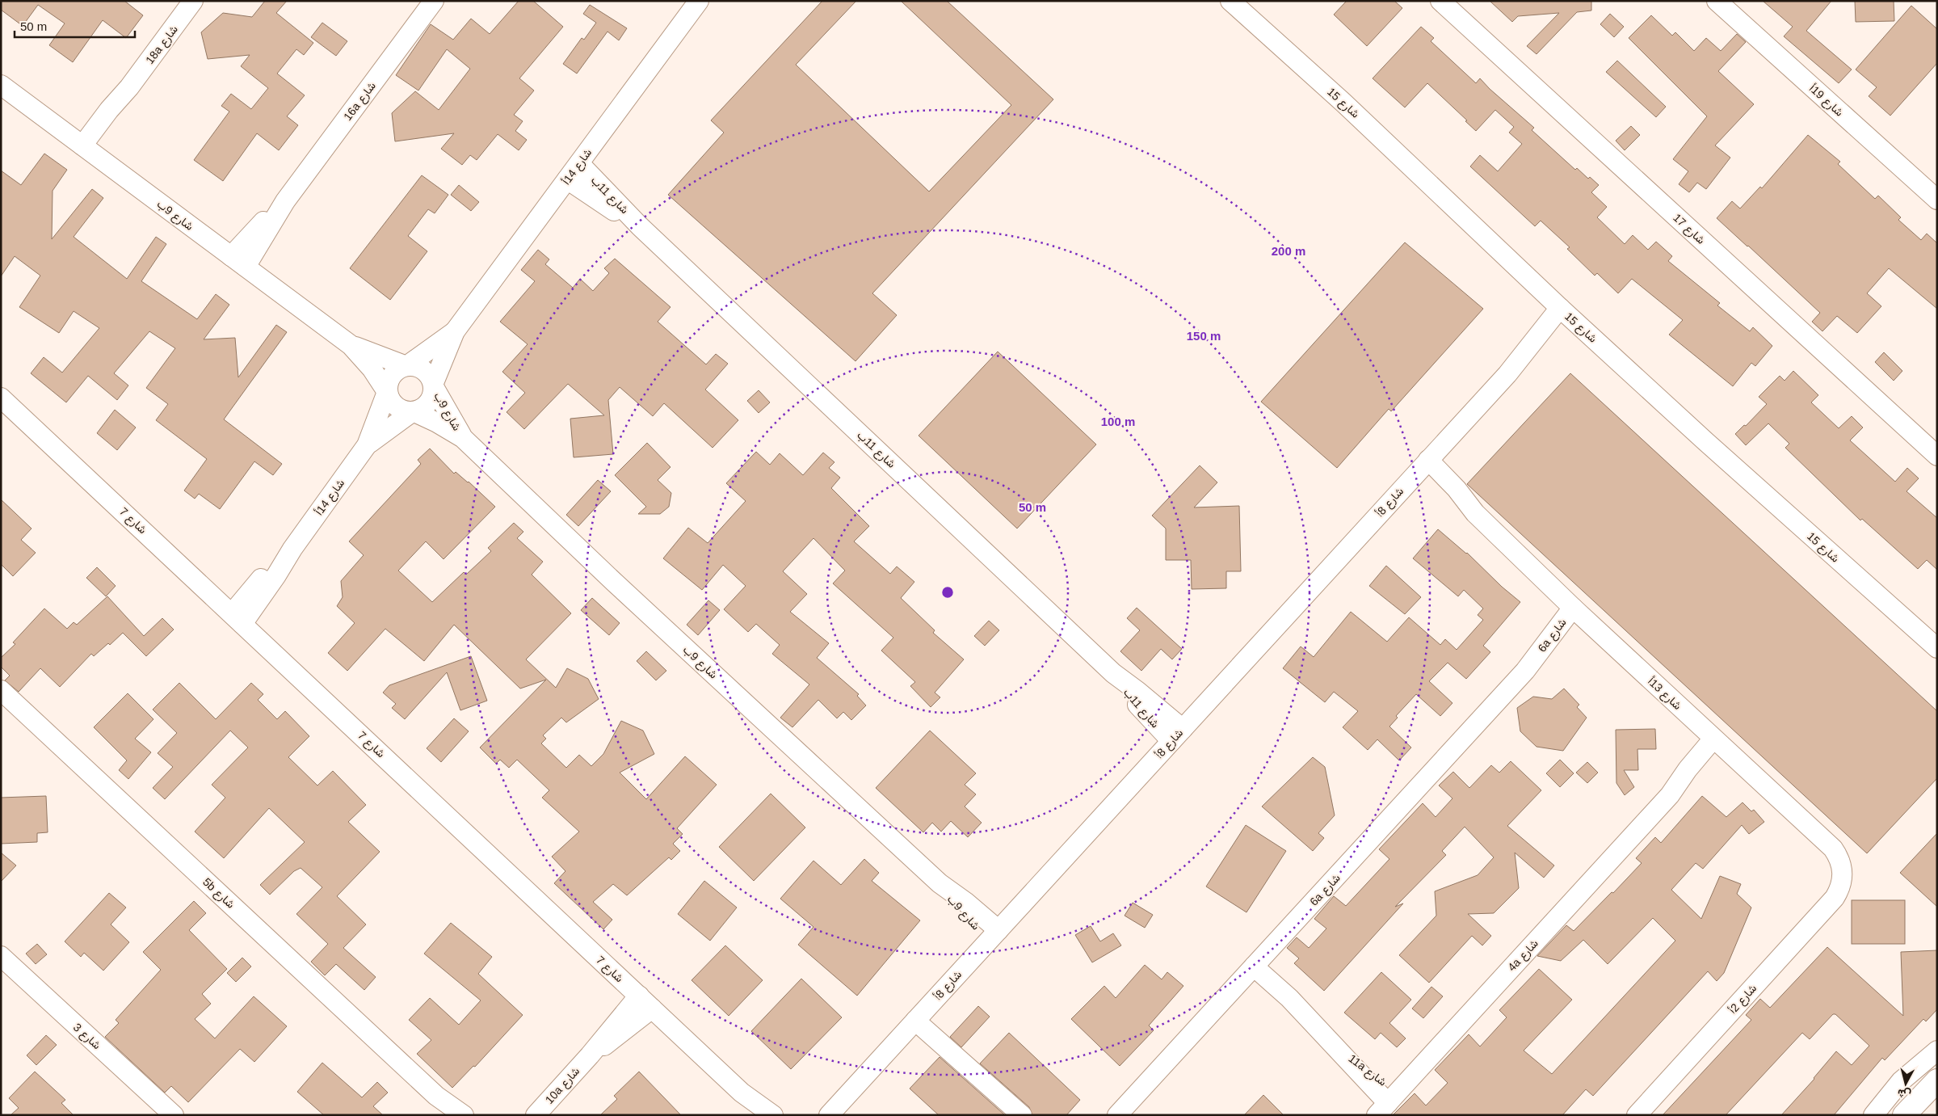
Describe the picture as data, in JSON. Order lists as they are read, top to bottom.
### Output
{
  "streets": {
    "street": [
      "18a شارع",
      "شارع 19أ",
      "16a شارع",
      "شارع 15",
      "شارع 14أ",
      "شارع 11ب",
      "شارع 9ب",
      "شارع 17",
      "شارع 8أ",
      "شارع 7",
      "6a شارع",
      "شارع 13أ",
      "5b شارع",
      "4a شارع",
      "شارع 2أ",
      "شارع 3",
      "11a شارع",
      "10a شارع"
    ]
  },
  "crossings": [
    ["18a شارع", "شارع 9ب"],
    ["16a شارع", "شارع 9ب"],
    ["شارع 15", "شارع 8أ"],
    ["شارع 14أ", "شارع 11ب"],
    ["شارع 14أ", "شارع 9ب"],
    ["شارع 14أ", "شارع 7"],
    ["شارع 11ب", "شارع 8أ"],
    ["شارع 9ب", "شارع 8أ"],
    ["شارع 8أ", "شارع 13أ"],
    ["شارع 7", "10a شارع"],
    ["6a شارع", "شارع 13أ"],
    ["6a شارع", "11a شارع"],
    ["شارع 13أ", "4a شارع"],
    ["شارع 13أ", "شارع 2أ"],
    ["4a شارع", "11a شارع"]
  ],
  "scale_bar": "50 m",
  "north": "bottom",
  "rings": [
    "200 m",
    "150 m",
    "100 m",
    "50 m"
  ]
}
